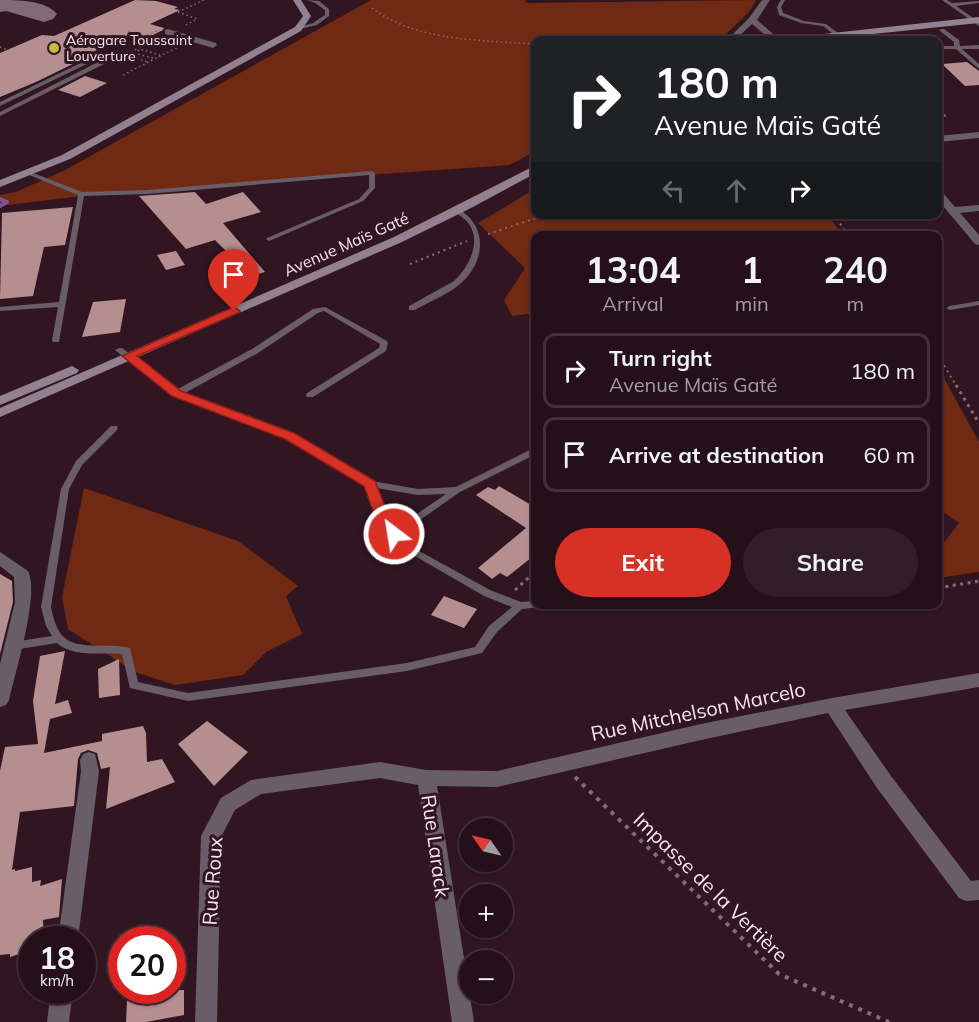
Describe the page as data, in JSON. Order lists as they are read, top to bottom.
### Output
{
  "streets": {
    "main road": ["Avenue Maïs Gaté"],
    "street": ["Rue Mitchelson Marcelo", "Rue Larack", "Rue Roux"],
    "path": ["Impasse de la Vertière"]
  },
  "crossings": [
    ["Rue Mitchelson Marcelo", "Rue Larack"],
    ["Rue Mitchelson Marcelo", "Rue Roux"],
    ["Rue Mitchelson Marcelo", "Impasse de la Vertière"],
    ["Rue Larack", "Rue Roux"]
  ],
  "places": ["Aérogare Toussaint Louverture"],
  "north": "top left",
  "page": {
    "turn": ["180 m", "Avenue Maïs Gaté"],
    "eta": [
      "13:04",
      "Arrival",
      "1",
      "min",
      "240",
      "m"
    ],
    "list": [
      {
        "name": "Turn right",
        "note": "Avenue Maïs Gaté",
        "value": "180 m"
      },
      {
        "name": "Arrive at destination",
        "value": "60 m"
      }
    ],
    "buttons": ["Exit", "Share"],
    "map_buttons": ["+", "−"],
    "speed": "18 km/h",
    "limit": "20"
  }
}
